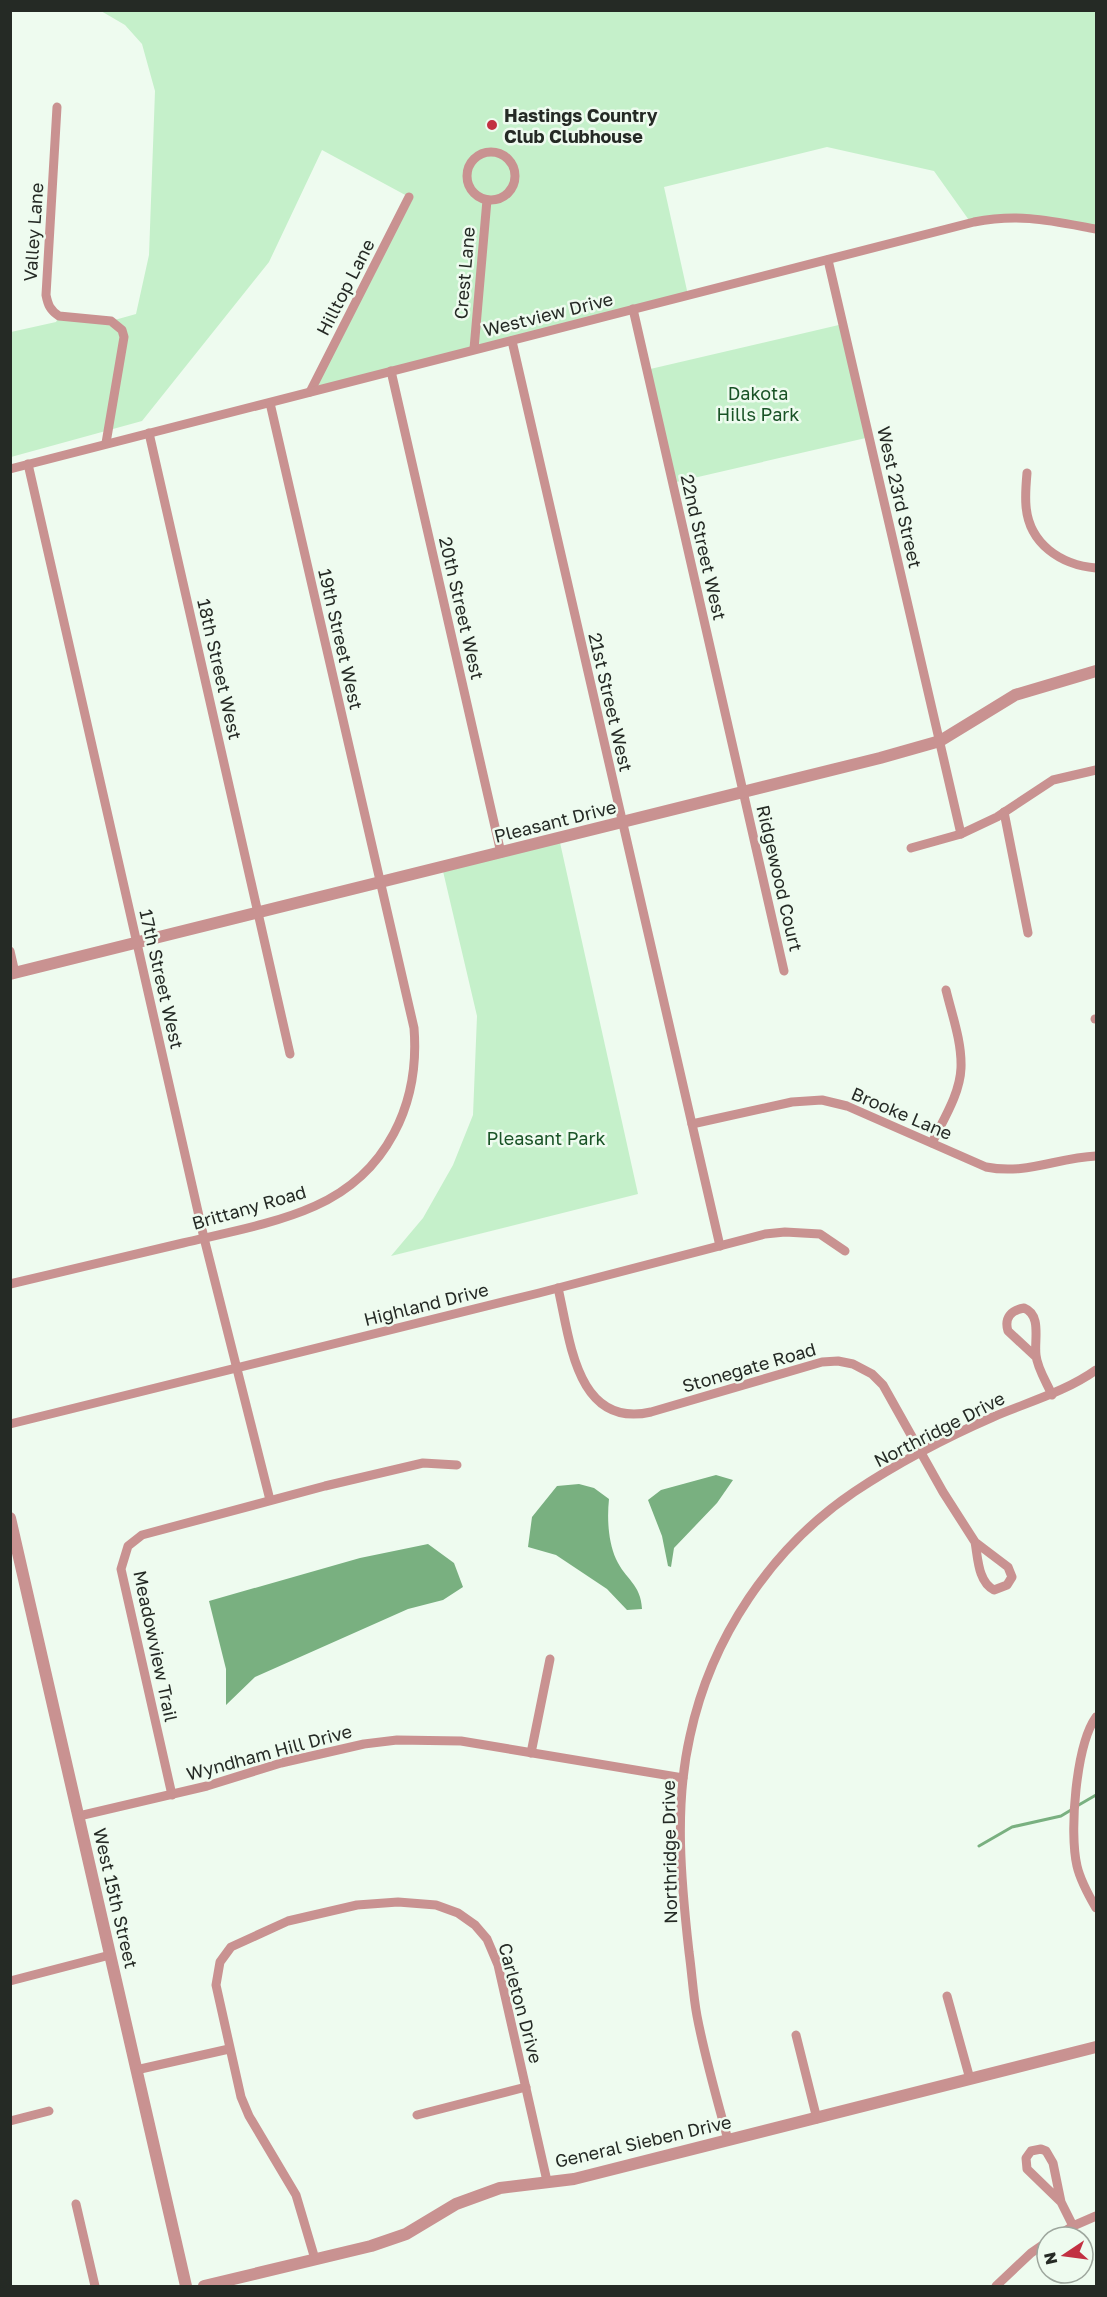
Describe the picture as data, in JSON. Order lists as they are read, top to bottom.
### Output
{
  "streets": {
    "street": [
      "Valley Lane",
      "Crest Lane",
      "Hilltop Lane",
      "Westview Drive",
      "West 23rd Street",
      "22nd Street West",
      "20th Street West",
      "19th Street West",
      "18th Street West",
      "21st Street West",
      "Pleasant Drive",
      "Ridgewood Court",
      "17th Street West",
      "Brooke Lane",
      "Brittany Road",
      "Highland Drive",
      "Stonegate Road",
      "Northridge Drive",
      "Meadowview Trail",
      "Wyndham Hill Drive",
      "West 15th Street",
      "Carleton Drive",
      "General Sieben Drive"
    ]
  },
  "crossings": [
    ["Valley Lane", "Westview Drive"],
    ["Crest Lane", "Westview Drive"],
    ["Hilltop Lane", "Westview Drive"],
    ["Westview Drive", "West 23rd Street"],
    ["Westview Drive", "22nd Street West"],
    ["Westview Drive", "20th Street West"],
    ["Westview Drive", "19th Street West"],
    ["Westview Drive", "18th Street West"],
    ["Westview Drive", "21st Street West"],
    ["Westview Drive", "17th Street West"],
    ["West 23rd Street", "Pleasant Drive"],
    ["22nd Street West", "Pleasant Drive"],
    ["22nd Street West", "Ridgewood Court"],
    ["20th Street West", "Pleasant Drive"],
    ["19th Street West", "Pleasant Drive"],
    ["19th Street West", "Brittany Road"],
    ["18th Street West", "Pleasant Drive"],
    ["21st Street West", "Pleasant Drive"],
    ["21st Street West", "Brooke Lane"],
    ["21st Street West", "Highland Drive"],
    ["Pleasant Drive", "Ridgewood Court"],
    ["Pleasant Drive", "17th Street West"],
    ["Pleasant Drive", "Brittany Road"],
    ["17th Street West", "Brittany Road"],
    ["17th Street West", "Highland Drive"],
    ["17th Street West", "Meadowview Trail"],
    ["Highland Drive", "Stonegate Road"],
    ["Stonegate Road", "Northridge Drive"],
    ["Northridge Drive", "Wyndham Hill Drive"],
    ["Northridge Drive", "General Sieben Drive"],
    ["Meadowview Trail", "Wyndham Hill Drive"],
    ["Wyndham Hill Drive", "West 15th Street"],
    ["Carleton Drive", "General Sieben Drive"]
  ],
  "parks": ["Dakota Hills Park", "Pleasant Park"],
  "places": ["Hastings Country Club Clubhouse"],
  "north": "left"
}
